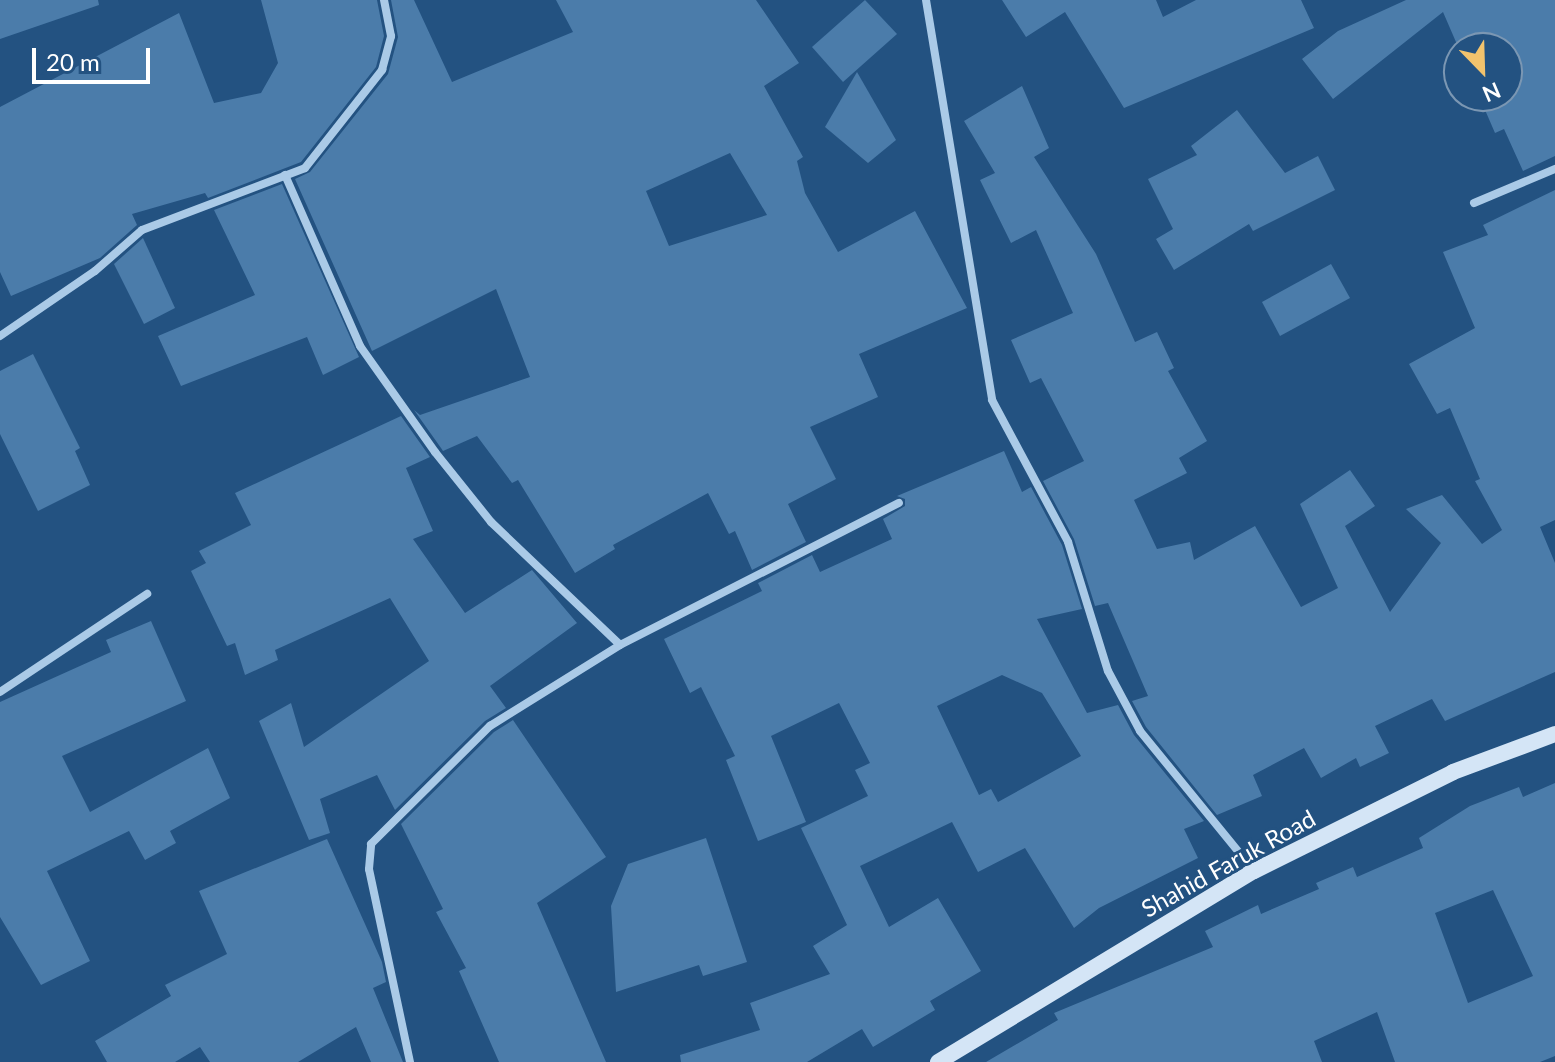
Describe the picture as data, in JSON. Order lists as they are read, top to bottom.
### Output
{
  "streets": {
    "main road": ["Shahid Faruk Road"]
  },
  "scale_bar": "20 m",
  "north": "bottom right"
}
